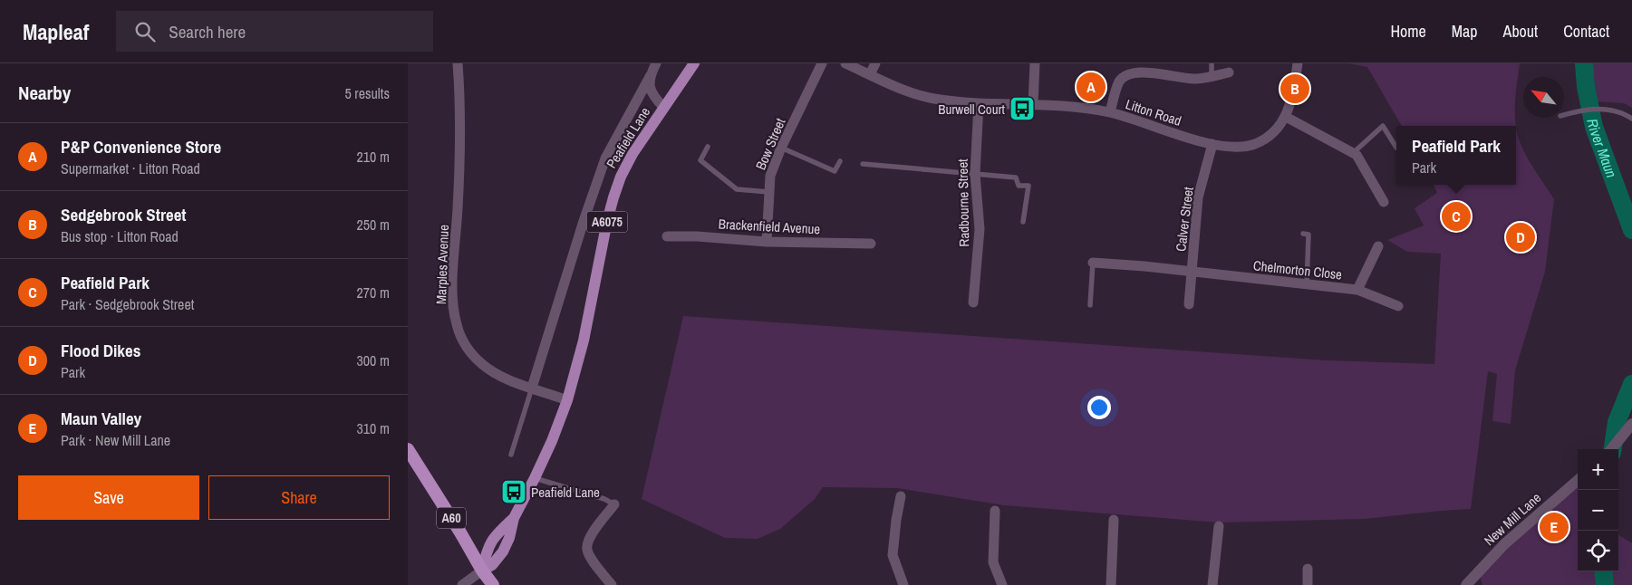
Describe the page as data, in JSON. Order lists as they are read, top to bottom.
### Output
{
  "streets": {
    "highway": ["A60"],
    "main road": ["Peafield Lane", "A6075"],
    "street": [
      "Litton Road",
      "Bow Street",
      "Radbourne Street",
      "Calver Street",
      "Brackenfield Avenue",
      "Marples Avenue",
      "Chelmorton Close",
      "New Mill Lane"
    ]
  },
  "crossings": [
    ["Litton Road", "Radbourne Street"],
    ["Litton Road", "Calver Street"],
    ["Peafield Lane", "Marples Avenue"],
    ["Peafield Lane", "A60"],
    ["Bow Street", "Brackenfield Avenue"],
    ["Calver Street", "Chelmorton Close"]
  ],
  "water": ["River Maun"],
  "places": {
    "bus stop": ["Burwell Court", "Peafield Lane"]
  },
  "north": "top left",
  "page": {
    "header": "Mapleaf",
    "search": "Search here",
    "nav": [
      "Home",
      "Map",
      "About",
      "Contact"
    ],
    "heading": ["Nearby", "5 results"],
    "pins": [
      "A",
      "B",
      "C",
      "D",
      "E"
    ],
    "list": [
      {
        "mark": "A",
        "name": "P&P Convenience Store",
        "note": "Supermarket · Litton Road",
        "value": "210 m"
      },
      {
        "mark": "B",
        "name": "Sedgebrook Street",
        "note": "Bus stop · Litton Road",
        "value": "250 m"
      },
      {
        "mark": "C",
        "name": "Peafield Park",
        "note": "Park · Sedgebrook Street",
        "value": "270 m"
      },
      {
        "mark": "D",
        "name": "Flood Dikes",
        "note": "Park",
        "value": "300 m"
      },
      {
        "mark": "E",
        "name": "Maun Valley",
        "note": "Park · New Mill Lane",
        "value": "310 m"
      }
    ],
    "popup": ["Peafield Park", "Park"],
    "map_buttons": ["+", "−"],
    "buttons": ["Save", "Share"]
  }
}
